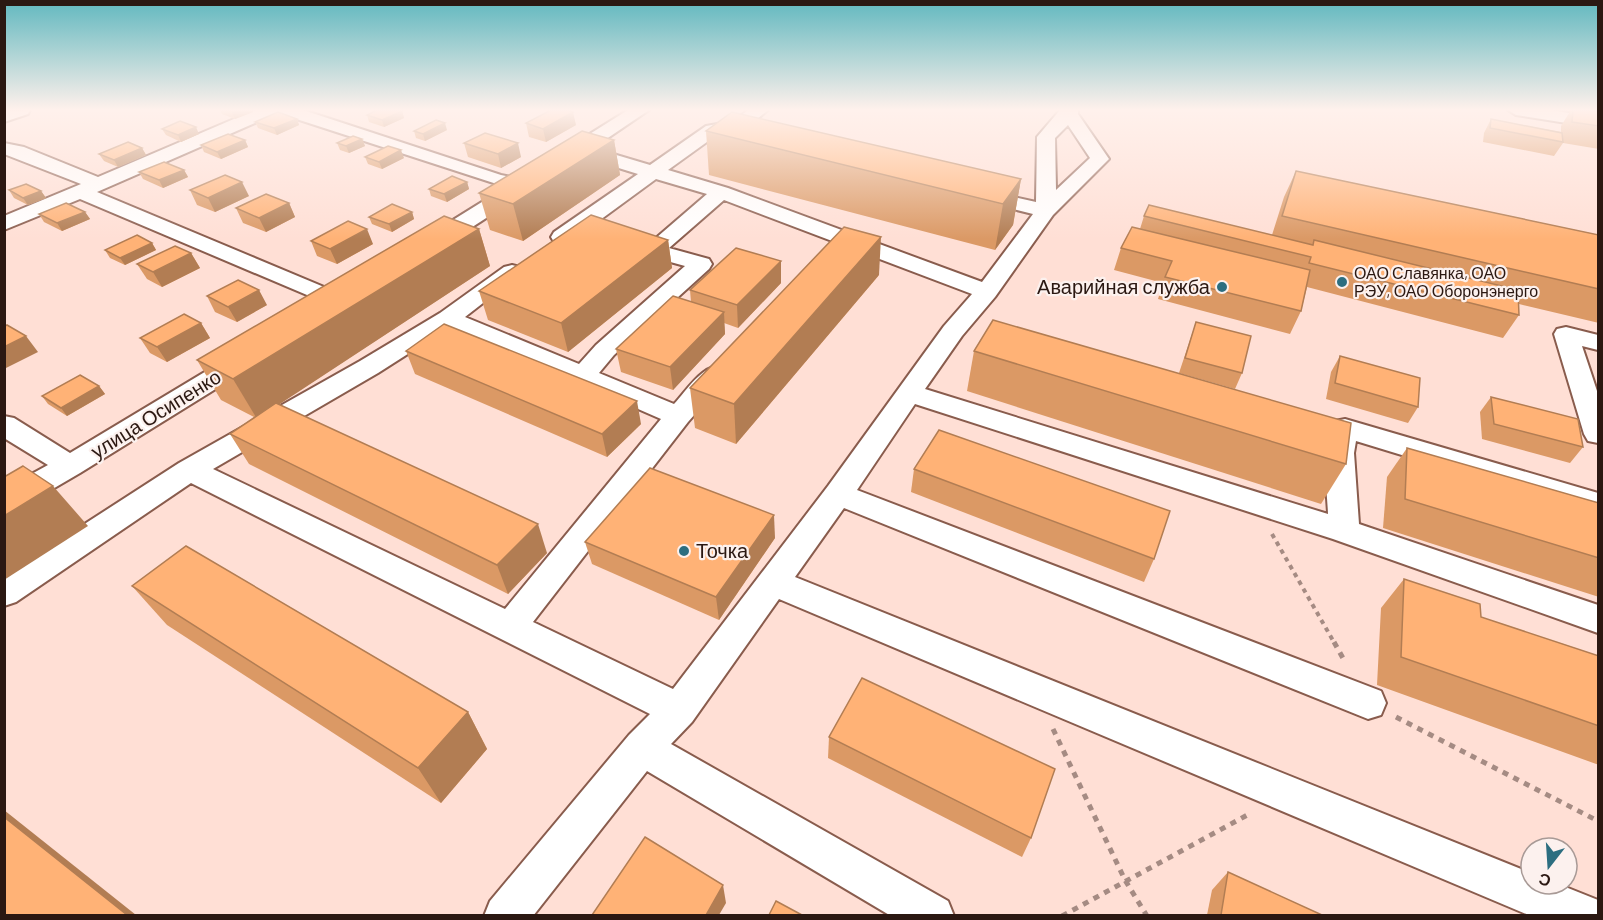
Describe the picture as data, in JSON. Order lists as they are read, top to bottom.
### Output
{
  "streets": {
    "street": ["улица Осипенко"]
  },
  "places": ["ОАО Славянка, ОАО РЭУ, ОАО Оборонэнерго", "Аварийная служба", "Точка"],
  "north": "bottom"
}
